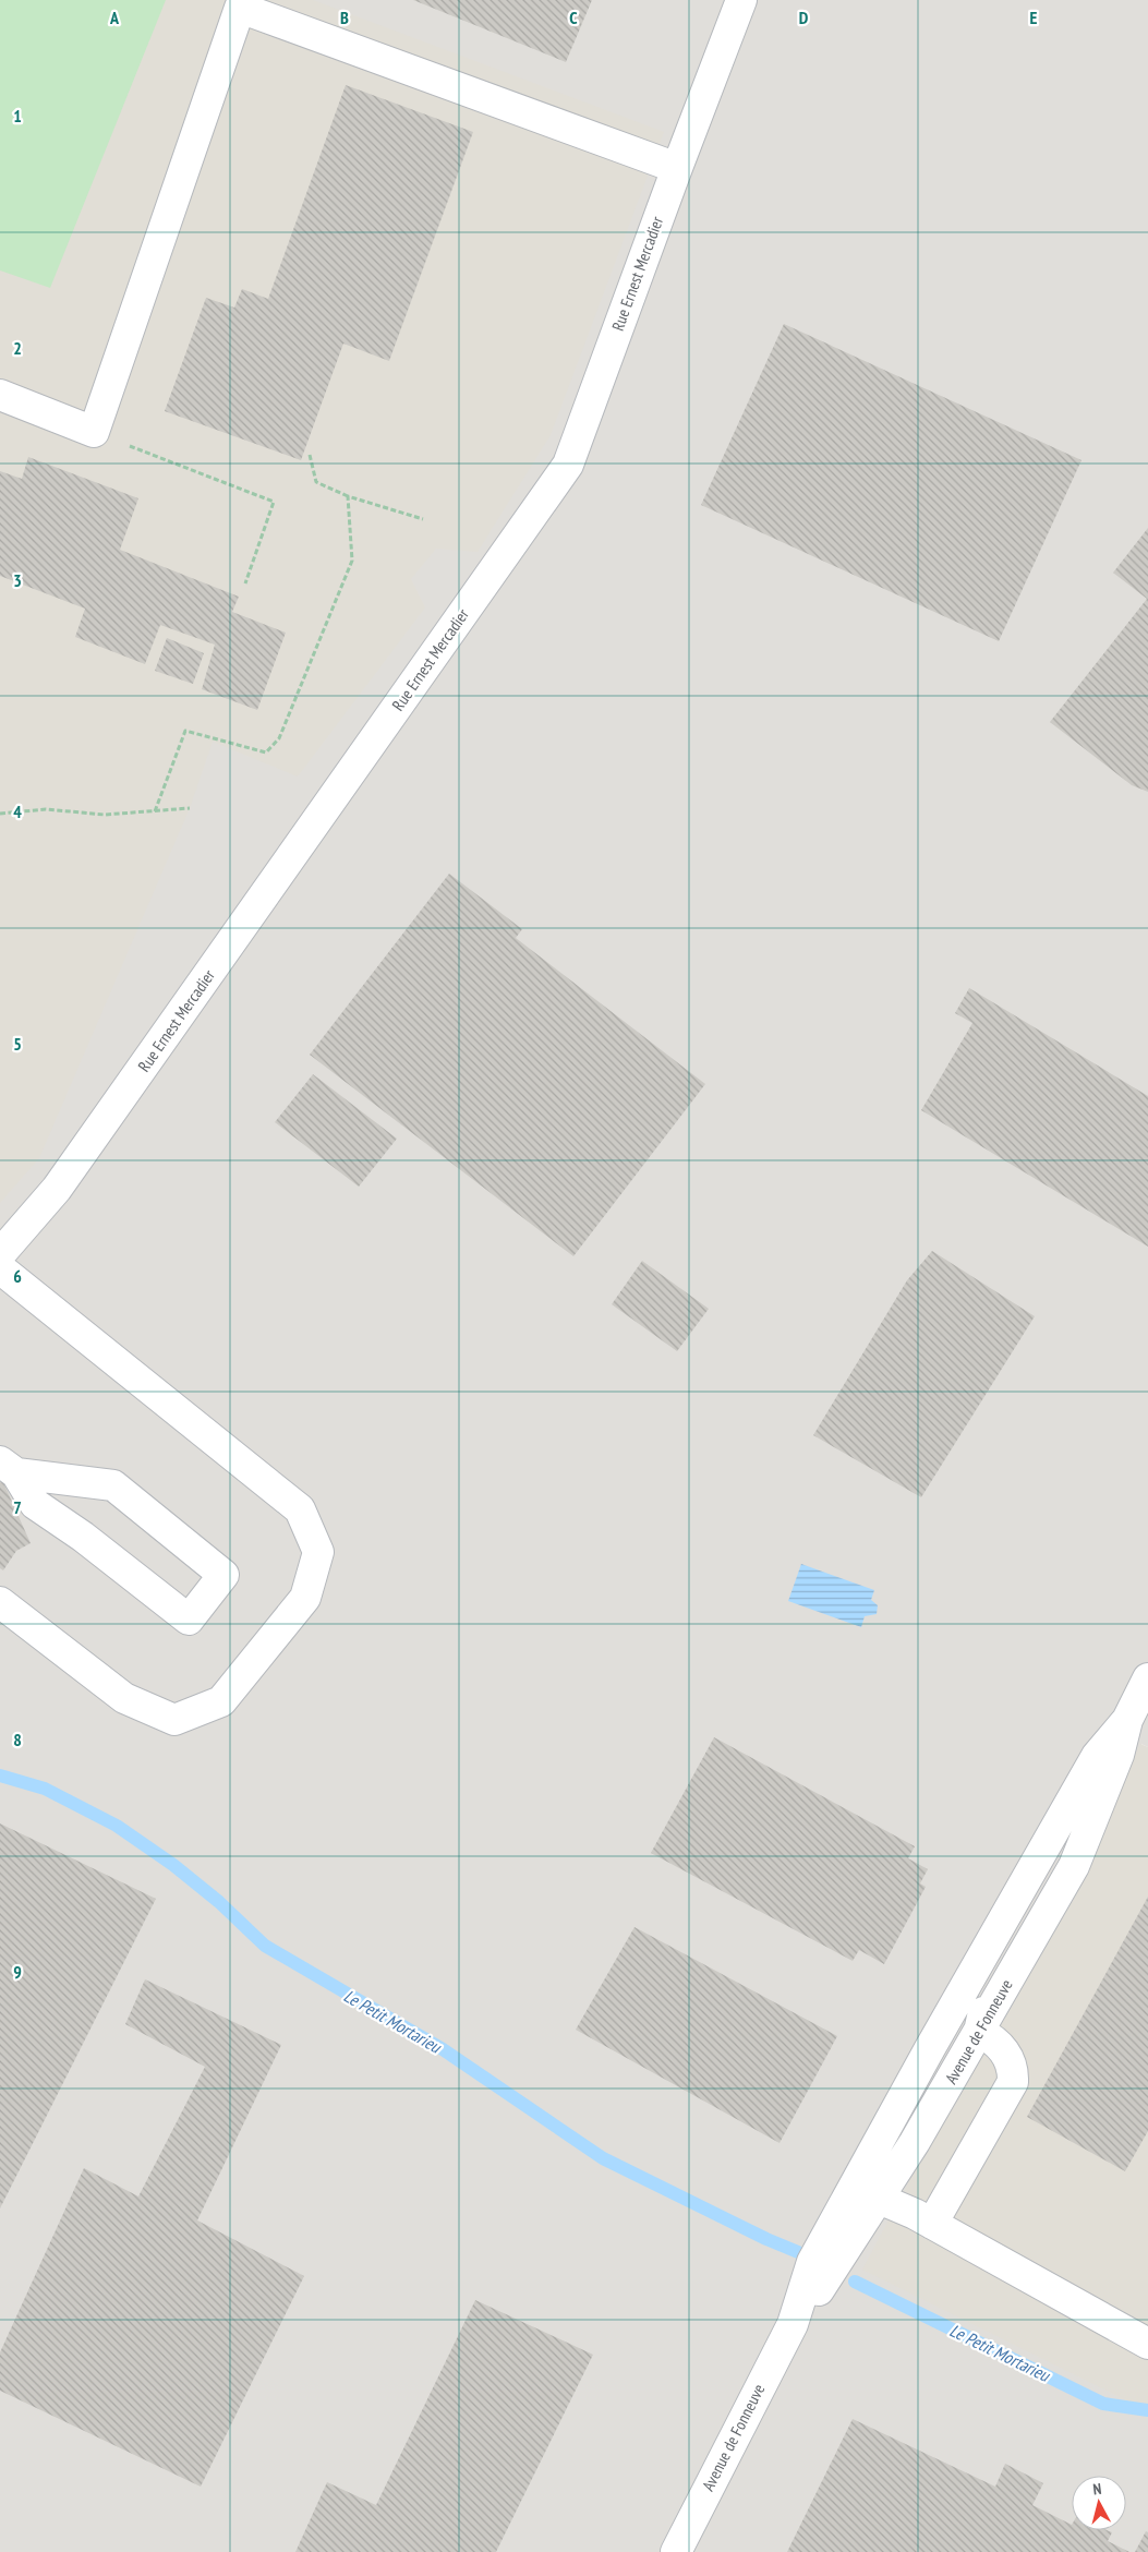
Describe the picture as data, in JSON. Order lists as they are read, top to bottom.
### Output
{
  "streets": {
    "street": ["Rue Ernest Mercadier", "Avenue de Fonneuve"]
  },
  "water": ["Le Petit Mortarieu"],
  "north": "top",
  "grid": {
    "columns": [
      "A",
      "B",
      "C",
      "D",
      "E"
    ],
    "rows": [
      "1",
      "2",
      "3",
      "4",
      "5",
      "6",
      "7",
      "8",
      "9"
    ]
  }
}
